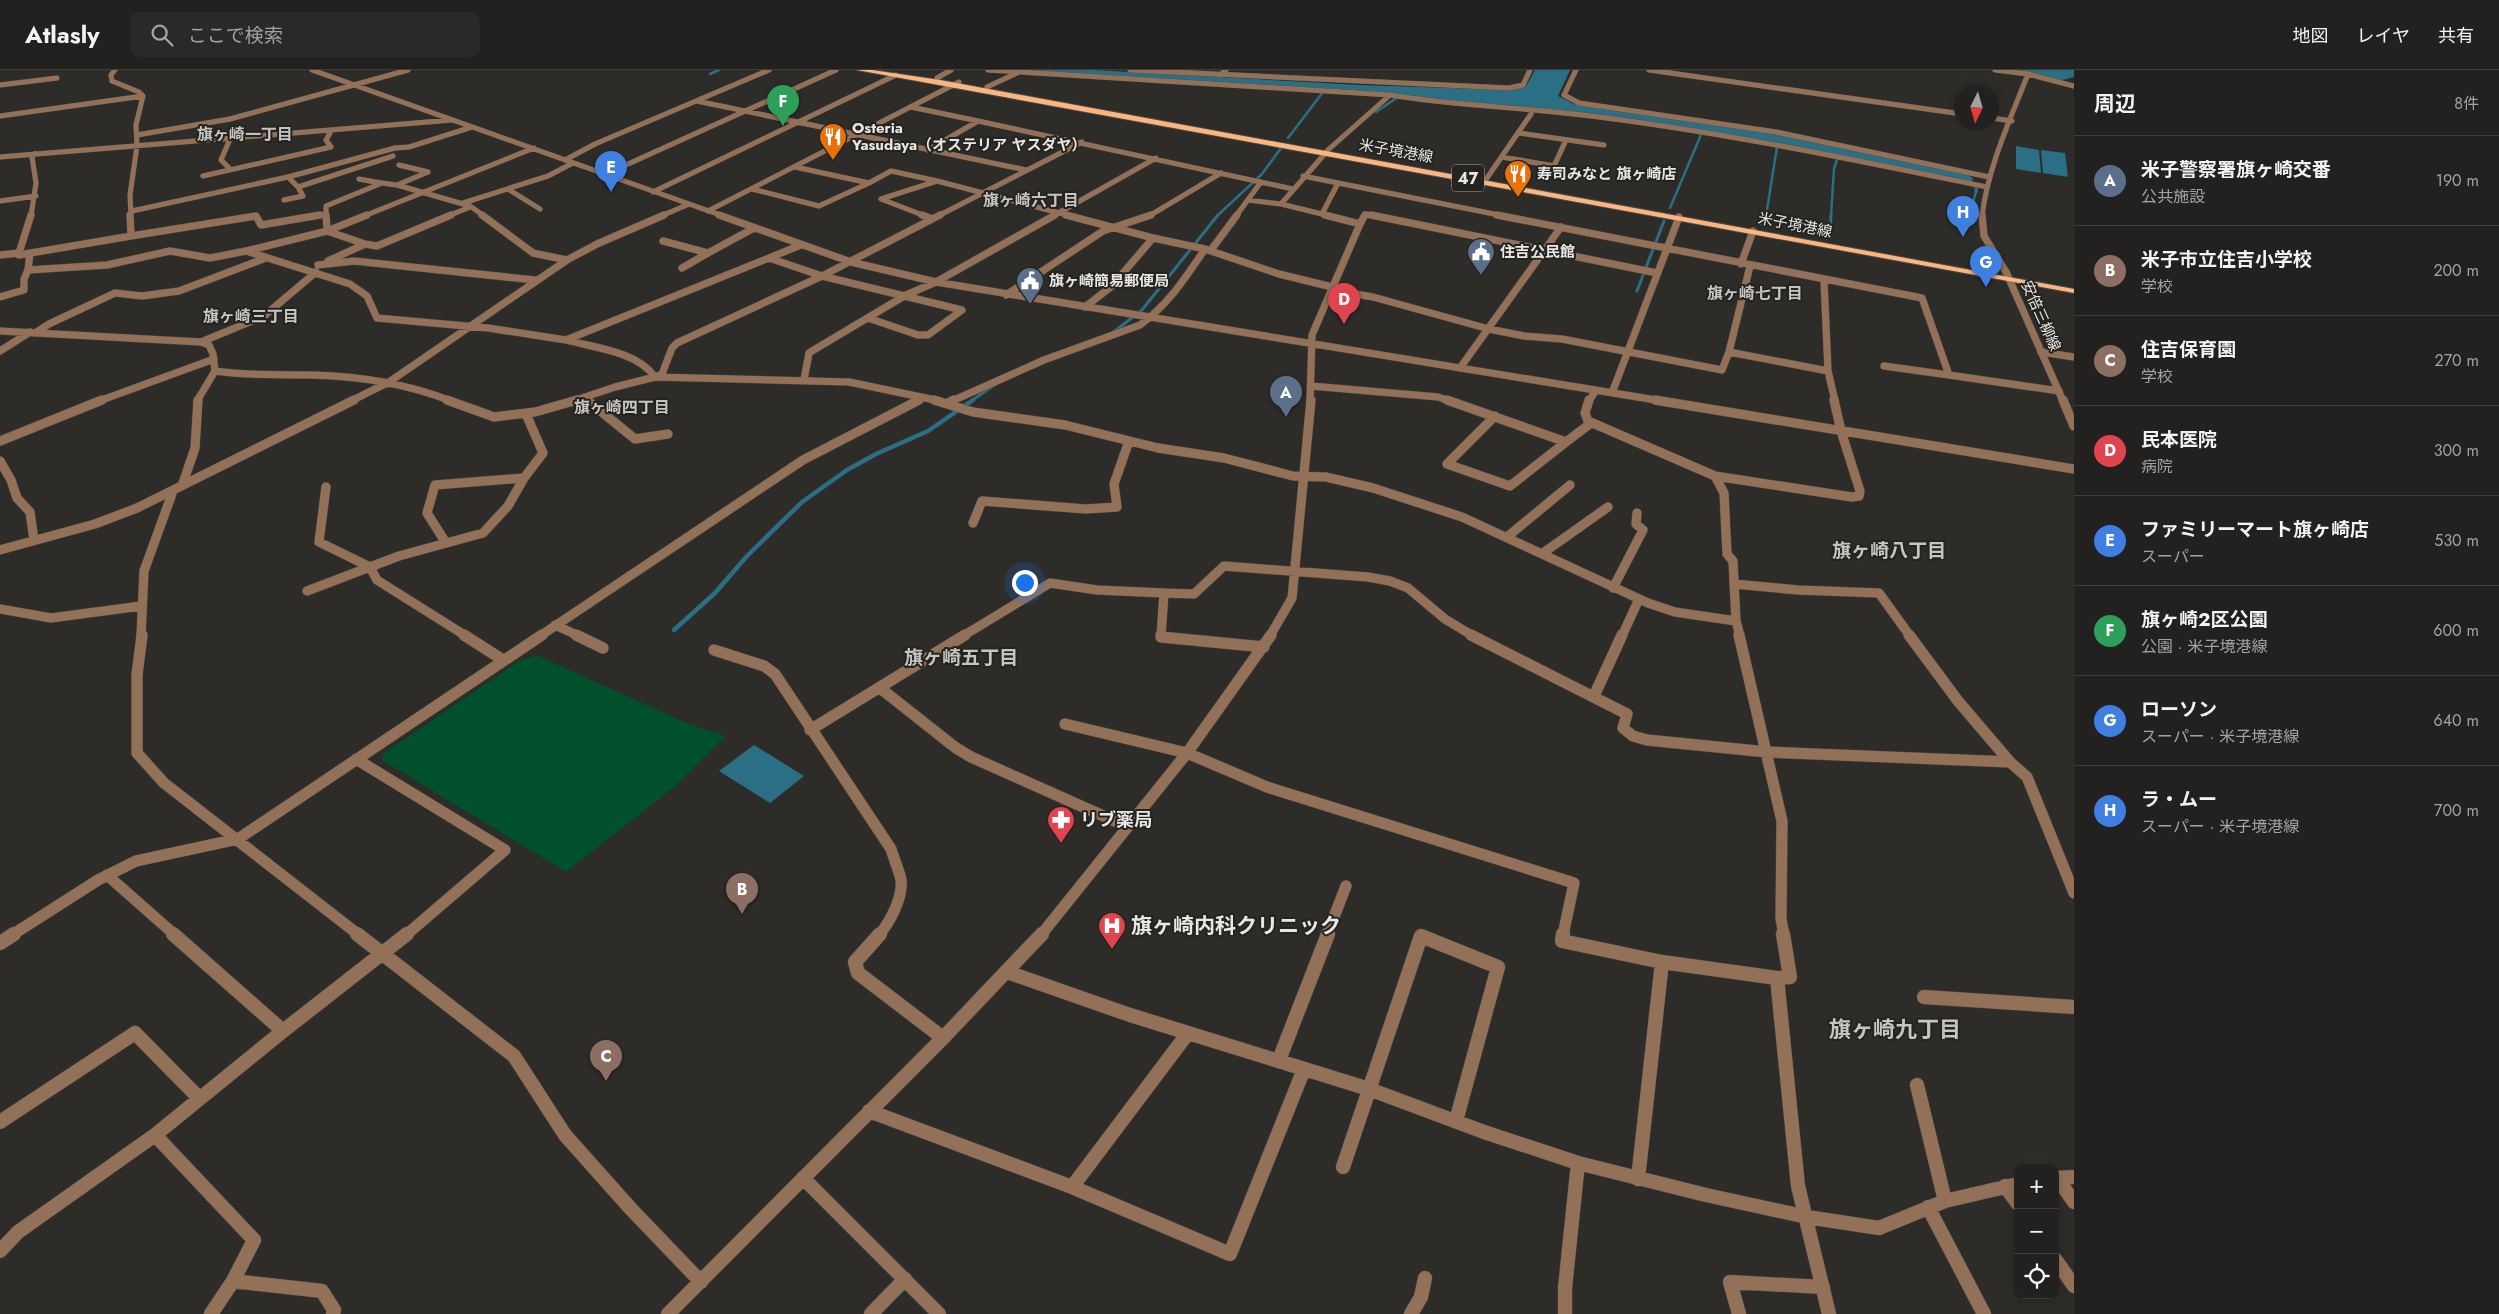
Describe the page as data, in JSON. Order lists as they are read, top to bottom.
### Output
{
  "streets": {
    "main road": ["米子境港線", "47"],
    "street": ["安倍三柳線"]
  },
  "crossings": [
    ["米子境港線", "安倍三柳線"]
  ],
  "districts": [
    "旗ヶ崎一丁目",
    "旗ヶ崎六丁目",
    "旗ヶ崎七丁目",
    "旗ヶ崎三丁目",
    "旗ヶ崎四丁目",
    "旗ヶ崎八丁目",
    "旗ヶ崎五丁目",
    "旗ヶ崎九丁目"
  ],
  "places": {
    "restaurant": ["Osteria Yasudaya（オステリア ヤスダヤ）", "寿司みなと 旗ヶ崎店"],
    "public building": ["住吉公民館", "旗ヶ崎簡易郵便局"],
    "pharmacy": ["リブ薬局"],
    "hospital": ["旗ヶ崎内科クリニック"]
  },
  "north": "bottom",
  "page": {
    "header": "Atlasly",
    "search": "ここで検索",
    "nav": ["地図", "レイヤ", "共有"],
    "heading": ["周辺", "8件"],
    "pins": [
      "F",
      "E",
      "H",
      "G",
      "D",
      "A",
      "B",
      "C"
    ],
    "list": [
      {
        "mark": "A",
        "name": "米子警察署旗ヶ崎交番",
        "note": "公共施設",
        "value": "190 m"
      },
      {
        "mark": "B",
        "name": "米子市立住吉小学校",
        "note": "学校",
        "value": "200 m"
      },
      {
        "mark": "C",
        "name": "住吉保育園",
        "note": "学校",
        "value": "270 m"
      },
      {
        "mark": "D",
        "name": "民本医院",
        "note": "病院",
        "value": "300 m"
      },
      {
        "mark": "E",
        "name": "ファミリーマート旗ヶ崎店",
        "note": "スーパー",
        "value": "530 m"
      },
      {
        "mark": "F",
        "name": "旗ヶ崎2区公園",
        "note": "公園 · 米子境港線",
        "value": "600 m"
      },
      {
        "mark": "G",
        "name": "ローソン",
        "note": "スーパー · 米子境港線",
        "value": "640 m"
      },
      {
        "mark": "H",
        "name": "ラ・ムー",
        "note": "スーパー · 米子境港線",
        "value": "700 m"
      }
    ],
    "map_buttons": ["+", "−"]
  }
}
